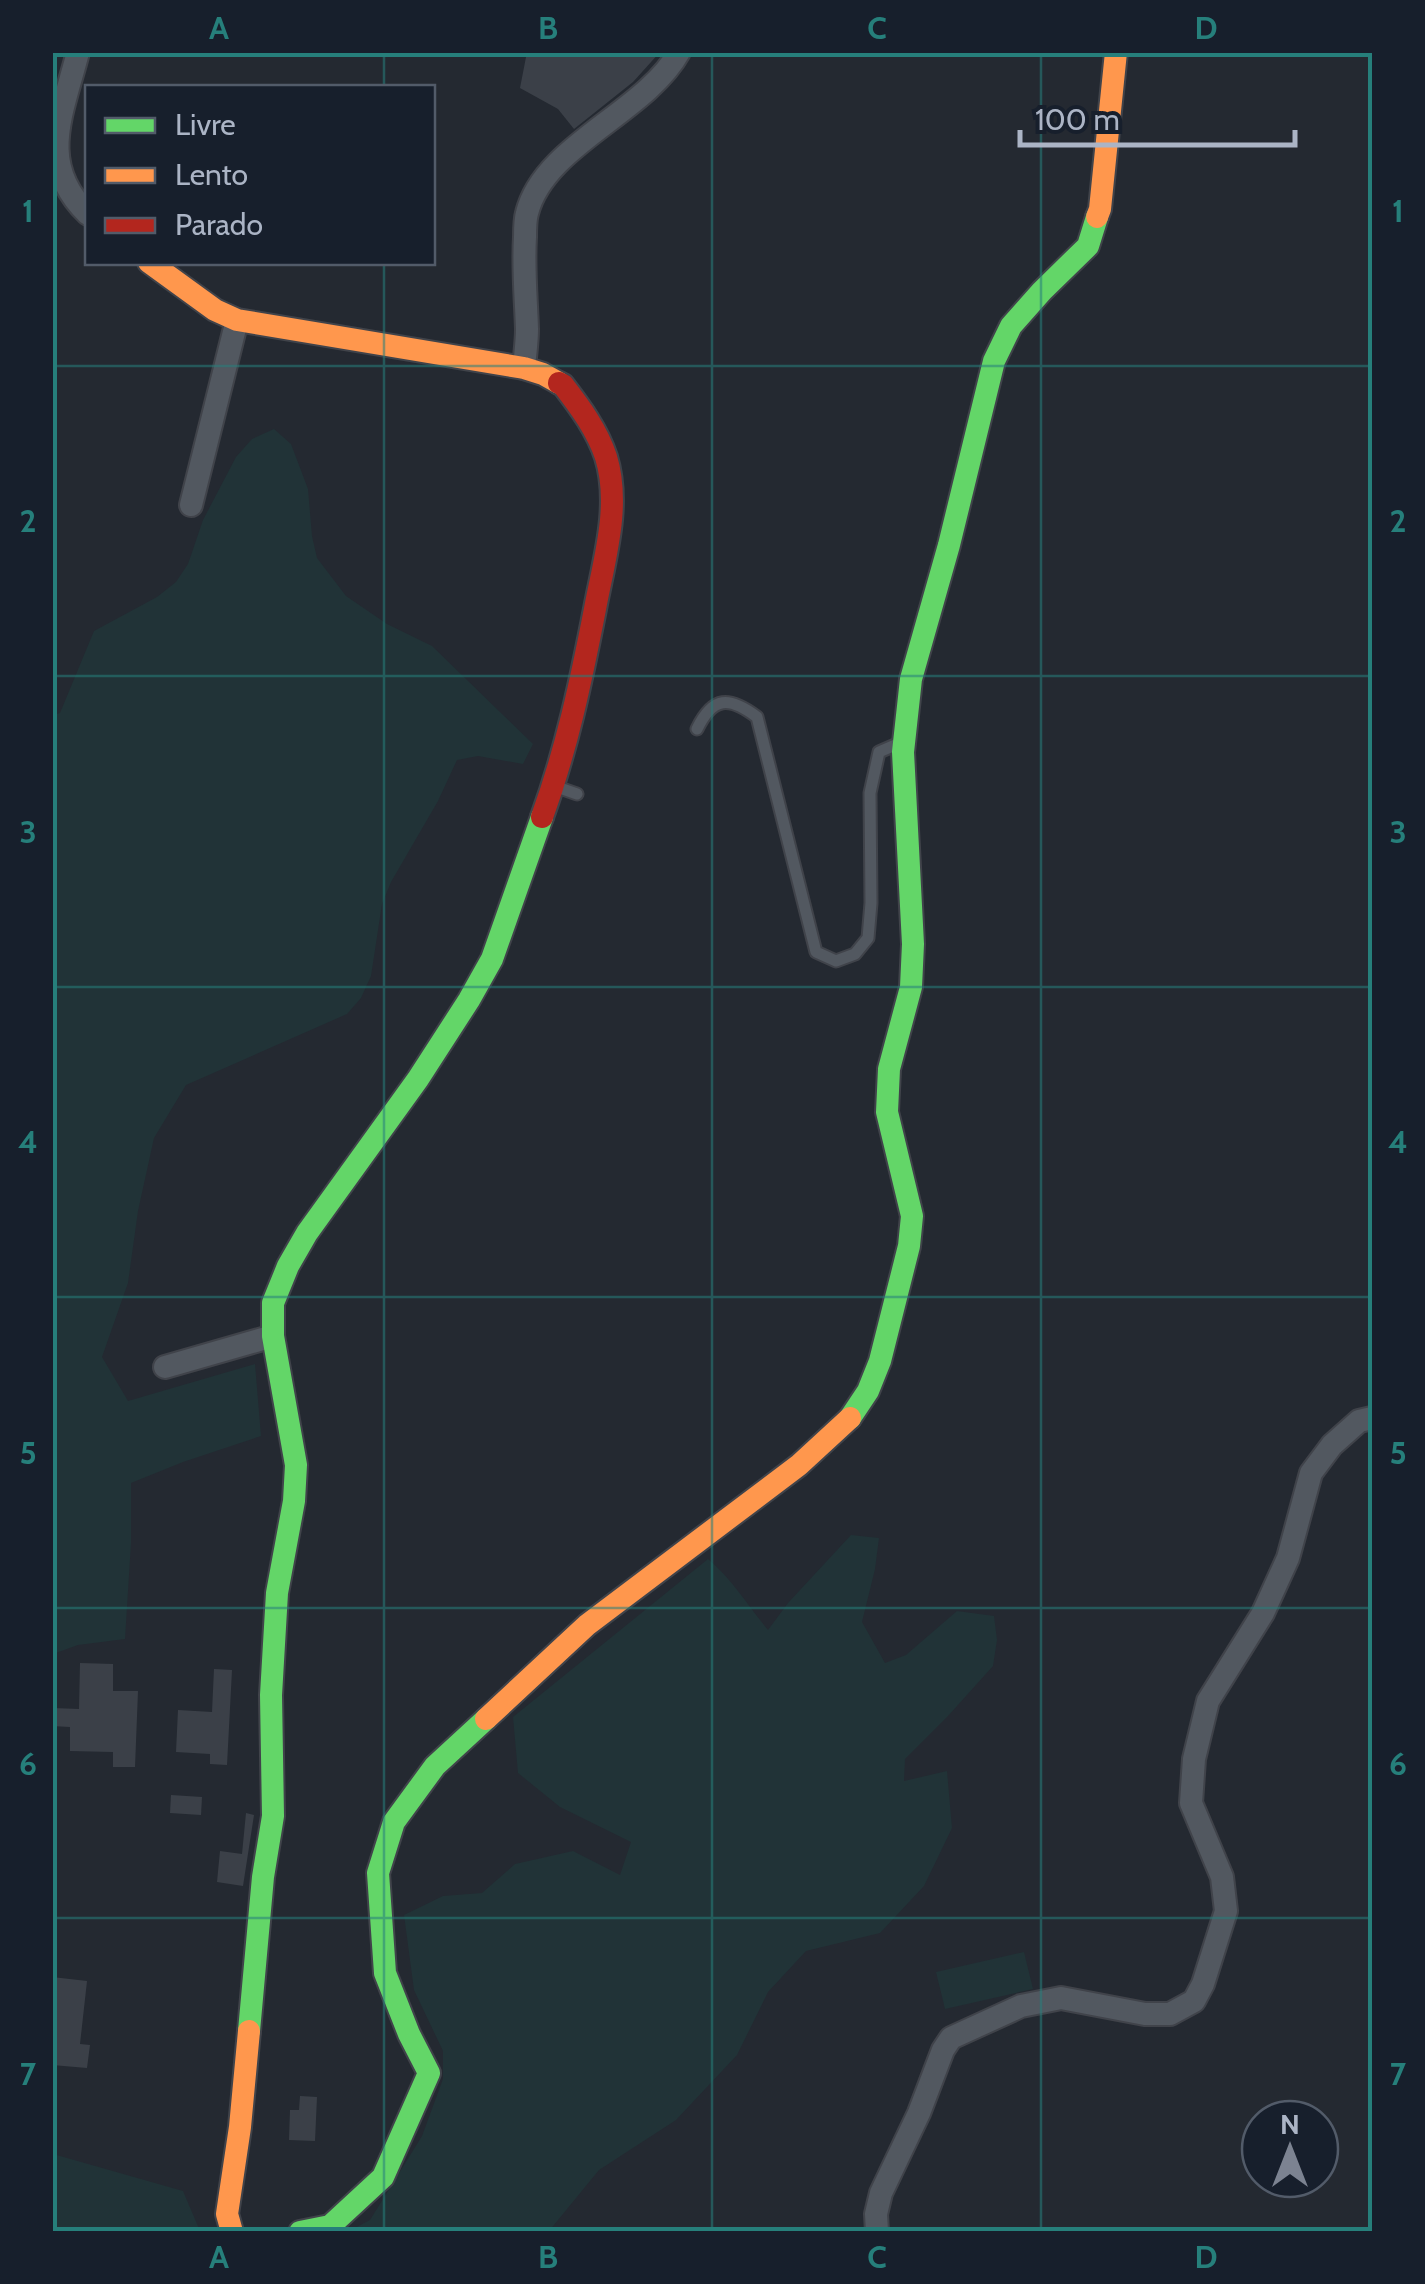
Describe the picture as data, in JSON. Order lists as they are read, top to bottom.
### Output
{
  "legend": ["Livre", "Lento", "Parado"],
  "scale_bar": "100 m",
  "north": "top",
  "grid": {
    "columns": [
      "A",
      "B",
      "C",
      "D"
    ],
    "rows": [
      "1",
      "2",
      "3",
      "4",
      "5",
      "6",
      "7"
    ]
  }
}
